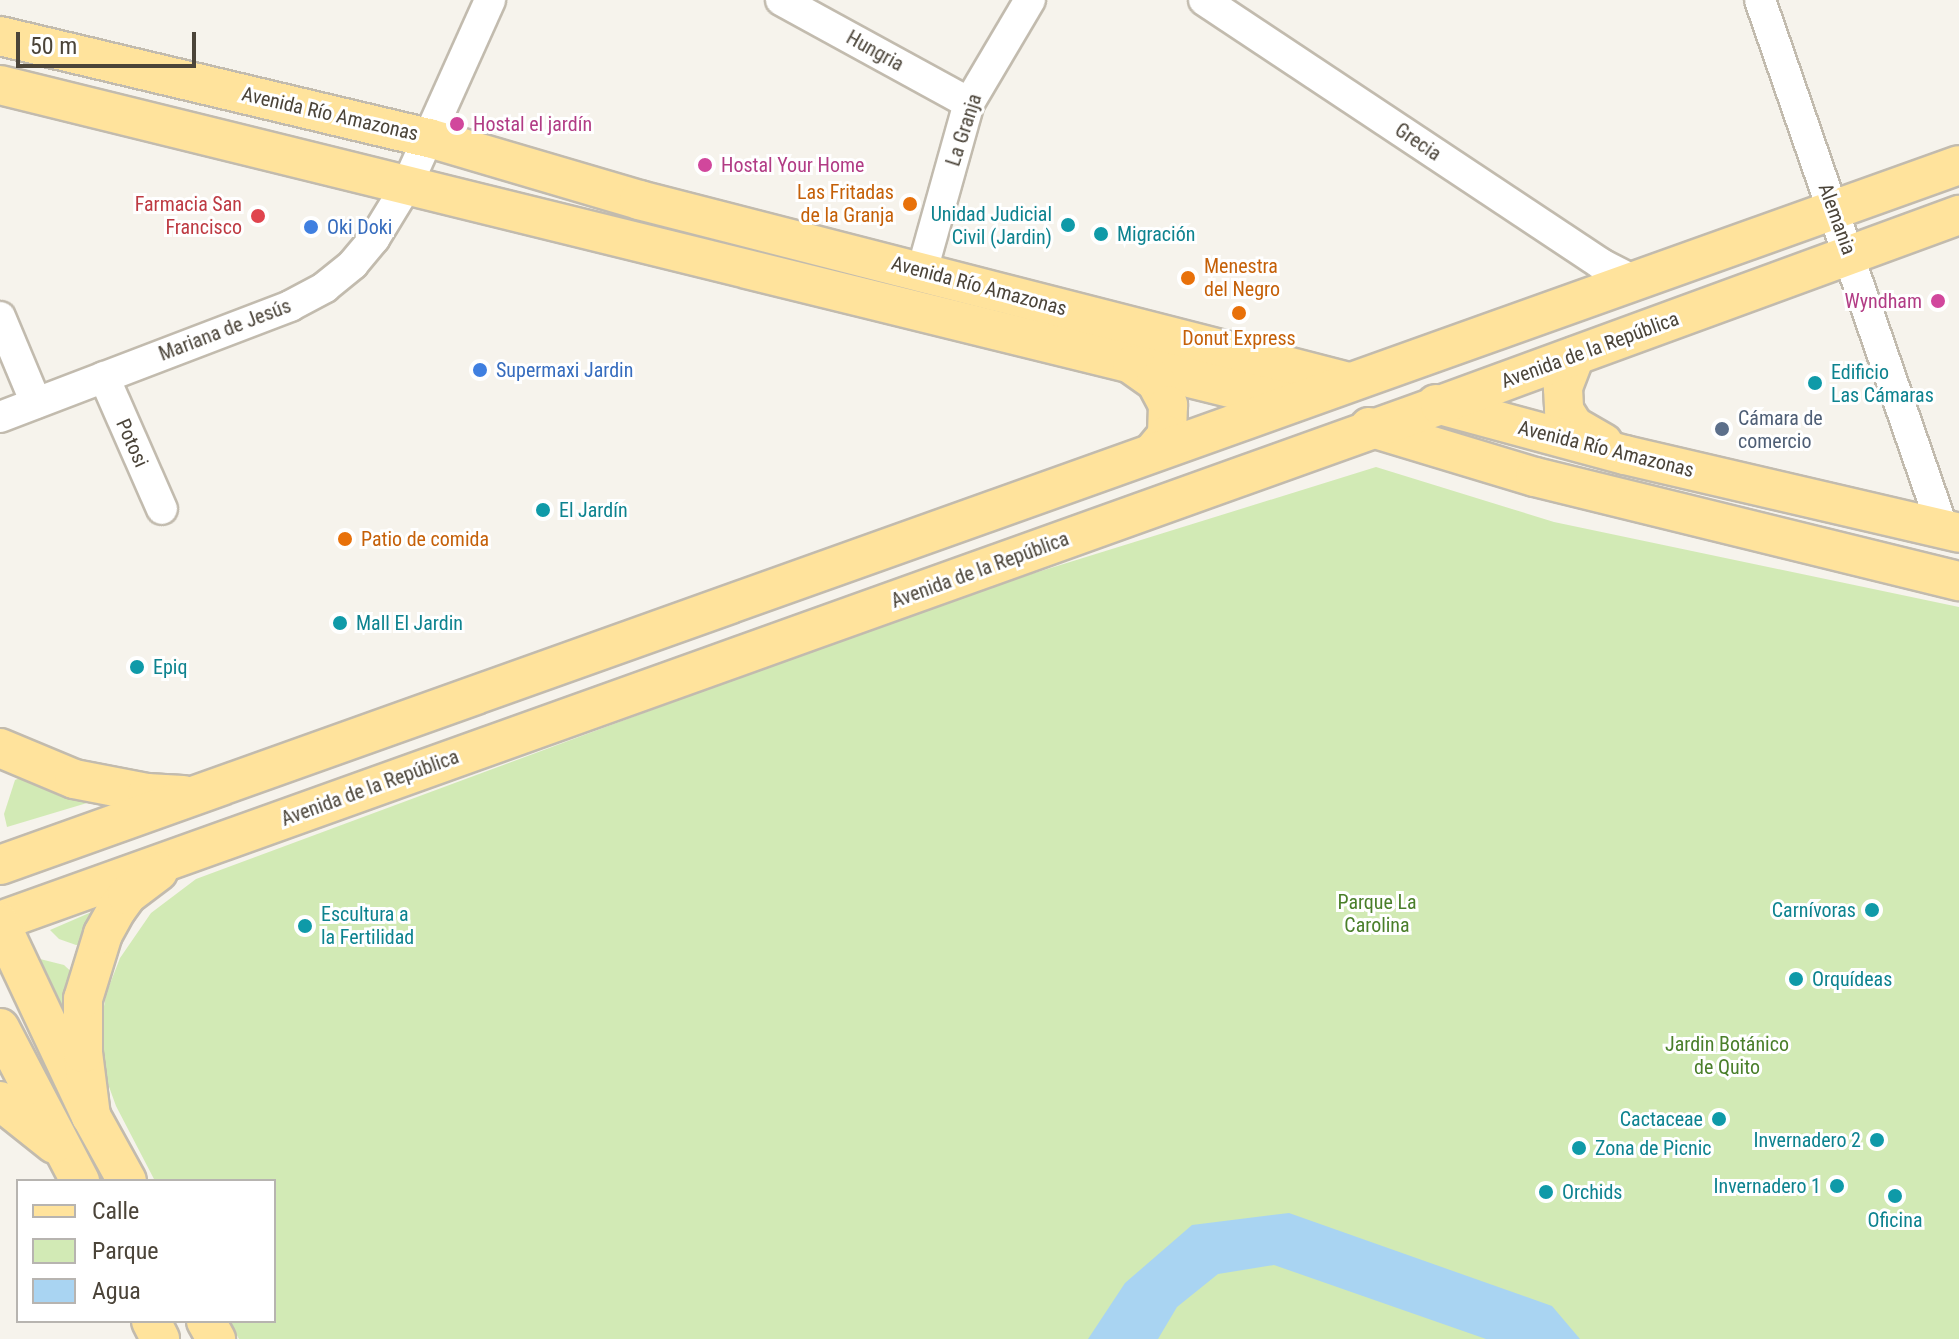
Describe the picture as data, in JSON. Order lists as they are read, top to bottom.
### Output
{
  "streets": {
    "main road": ["Avenida Río Amazonas", "Avenida de la República"],
    "street": [
      "Hungria",
      "La Granja",
      "Grecia",
      "Alemania",
      "Mariana de Jesús",
      "Potosi"
    ]
  },
  "crossings": [
    ["Hungria", "La Granja"],
    ["Avenida Río Amazonas", "La Granja"],
    ["Avenida Río Amazonas", "Alemania"],
    ["Avenida Río Amazonas", "Mariana de Jesús"],
    ["Avenida Río Amazonas", "Avenida de la República"],
    ["Alemania", "Avenida de la República"],
    ["Mariana de Jesús", "Potosi"]
  ],
  "parks": ["Parque La Carolina", "Jardin Botánico de Quito"],
  "places": [
    "Hostal el jardín",
    "Hostal Your Home",
    "Las Fritadas de la Granja",
    "Farmacia San Francisco",
    "Unidad Judicial Civil (Jardin)",
    "Oki Doki",
    "Migración",
    "Menestra del Negro",
    "Wyndham",
    "Donut Express",
    "Supermaxi Jardin",
    "Edificio Las Cámaras",
    "Cámara de comercio",
    "El Jardín",
    "Patio de comida",
    "Mall El Jardin",
    "Epiq",
    "Carnívoras",
    "Escultura a la Fertilidad",
    "Orquídeas",
    "Cactaceae",
    "Invernadero 2",
    "Zona de Picnic",
    "Invernadero 1",
    "Orchids",
    "Oficina"
  ],
  "legend": ["Calle", "Parque", "Agua"],
  "scale_bar": "50 m"
}
